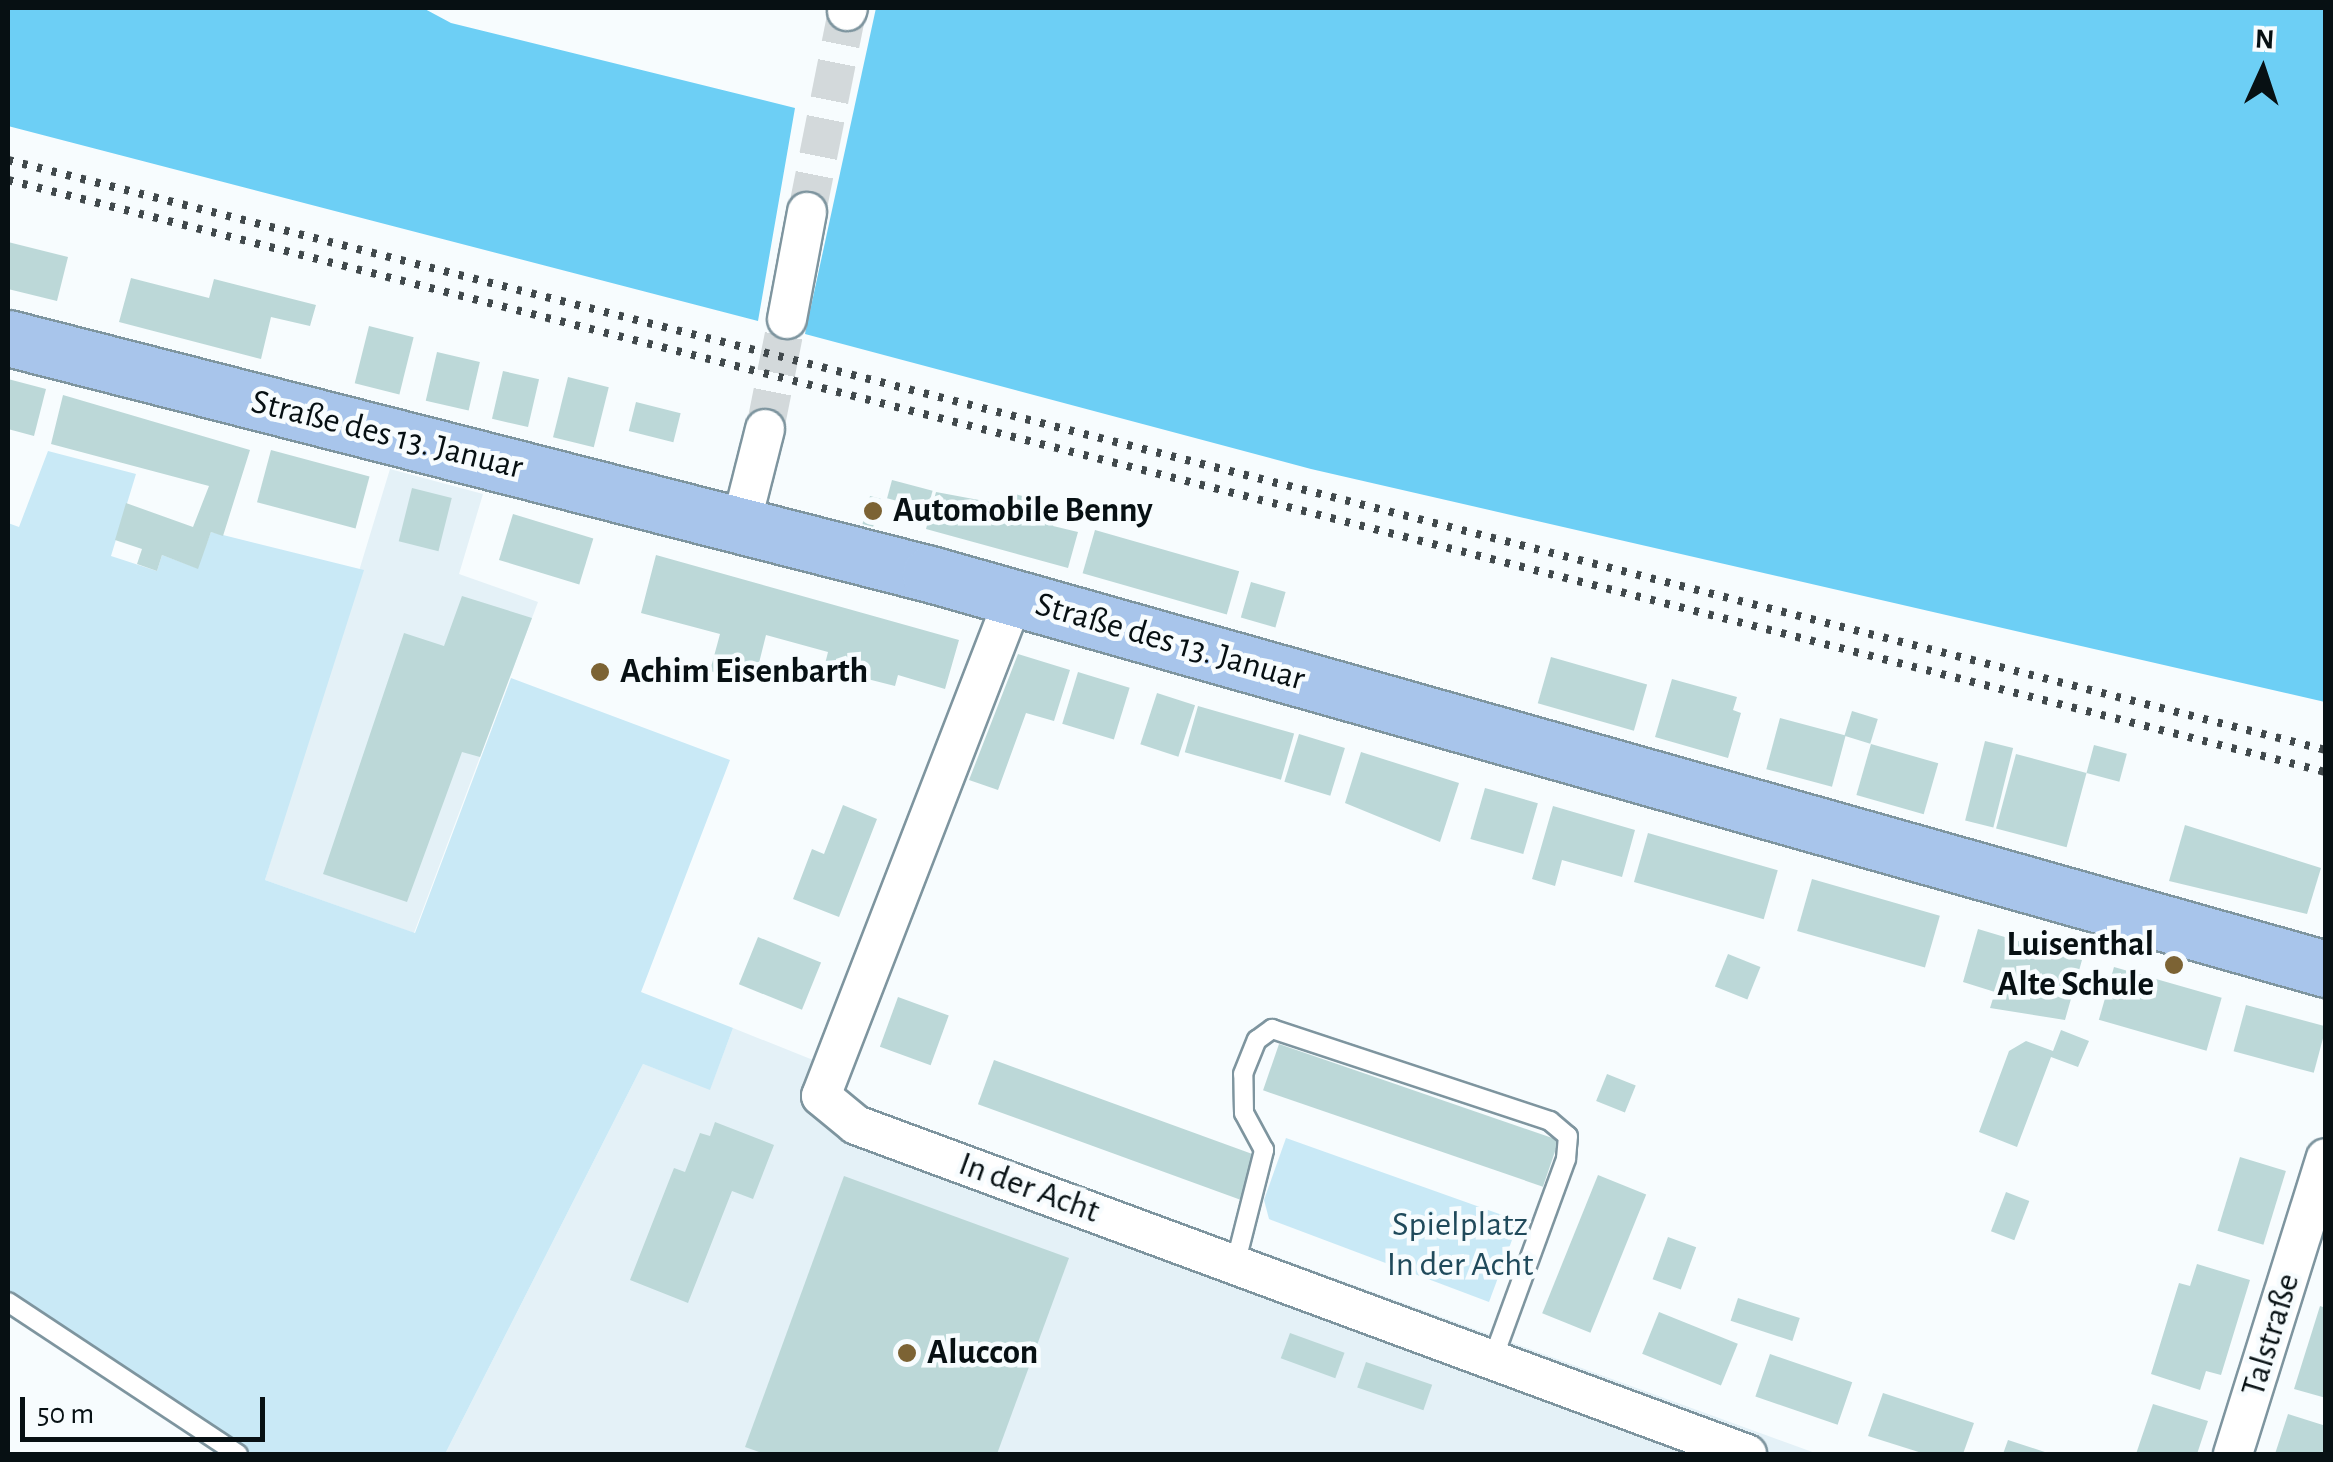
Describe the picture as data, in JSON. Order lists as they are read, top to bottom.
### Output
{
  "streets": {
    "main road": ["Straße des 13. Januar"],
    "street": ["In der Acht", "Talstraße"]
  },
  "crossings": [
    ["Straße des 13. Januar", "In der Acht"]
  ],
  "parks": ["Spielplatz In der Acht"],
  "places": [
    "Automobile Benny",
    "Achim Eisenbarth",
    "Luisenthal Alte Schule",
    "Aluccon"
  ],
  "scale_bar": "50 m",
  "north": "top"
}
